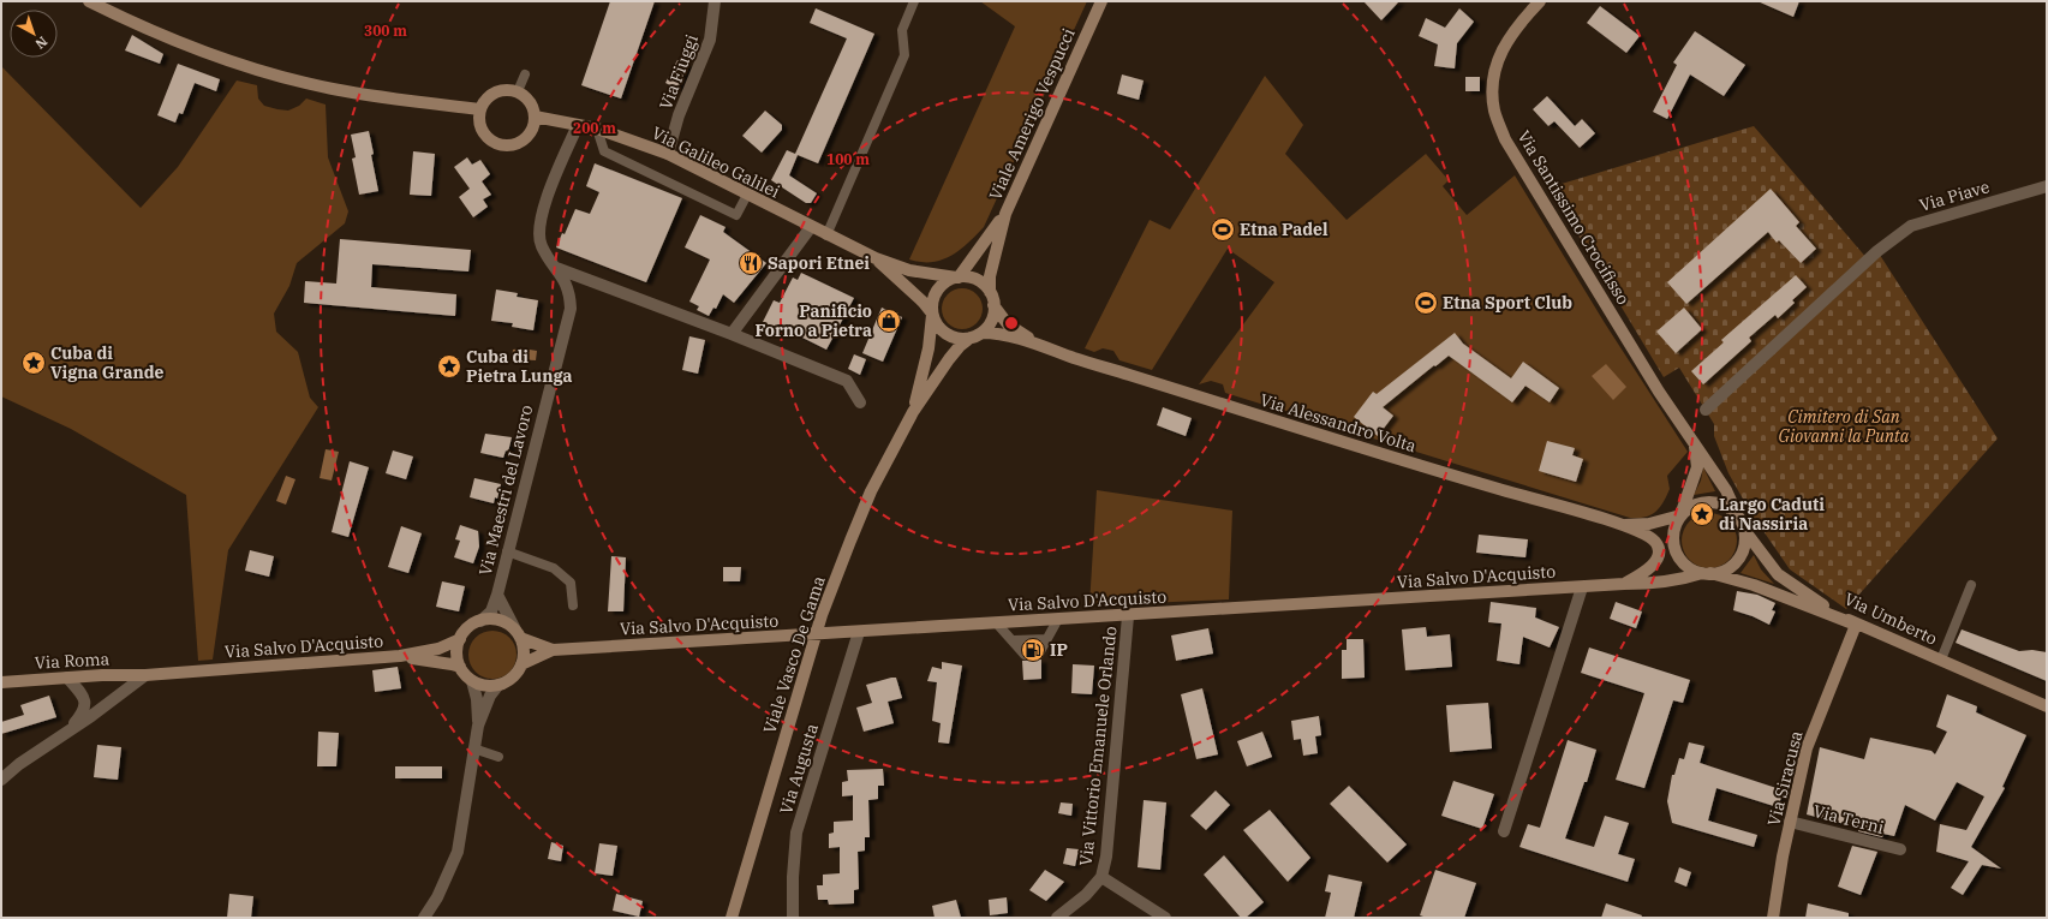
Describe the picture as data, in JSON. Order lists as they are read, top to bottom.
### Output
{
  "streets": {
    "street": [
      "Via Fiuggi",
      "Viale Amerigo Vespucci",
      "Via Galileo Galilei",
      "Via Piave",
      "Via Santissimo Crocifisso",
      "Via Alessandro Volta",
      "Via Maestri del Lavoro",
      "Via Salvo D'Acquisto",
      "Via Umberto",
      "Viale Vasco De Gama",
      "Via Roma",
      "Via Vittorio Emanuele Orlando",
      "Via Augusta",
      "Via Siracusa",
      "Via Terni"
    ]
  },
  "crossings": [
    ["Via Fiuggi", "Via Galileo Galilei"],
    ["Via Galileo Galilei", "Via Maestri del Lavoro"],
    ["Via Santissimo Crocifisso", "Via Salvo D'Acquisto"],
    ["Via Santissimo Crocifisso", "Via Umberto"],
    ["Via Salvo D'Acquisto", "Via Umberto"],
    ["Via Salvo D'Acquisto", "Via Roma"],
    ["Via Salvo D'Acquisto", "Via Vittorio Emanuele Orlando"],
    ["Via Salvo D'Acquisto", "Via Augusta"],
    ["Via Umberto", "Via Siracusa"],
    ["Via Siracusa", "Via Terni"]
  ],
  "parks": ["Cimitero di San Giovanni la Punta"],
  "places": {
    "sports": ["Etna Padel", "Etna Sport Club"],
    "restaurant": ["Sapori Etnei"],
    "shop": ["Panificio Forno a Pietra"],
    "place": ["Cuba di Vigna Grande", "Cuba di Pietra Lunga", "Largo Caduti di Nassiria"],
    "fuel station": ["IP"]
  },
  "north": "bottom right",
  "rings": ["300 m", "200 m", "100 m"]
}
